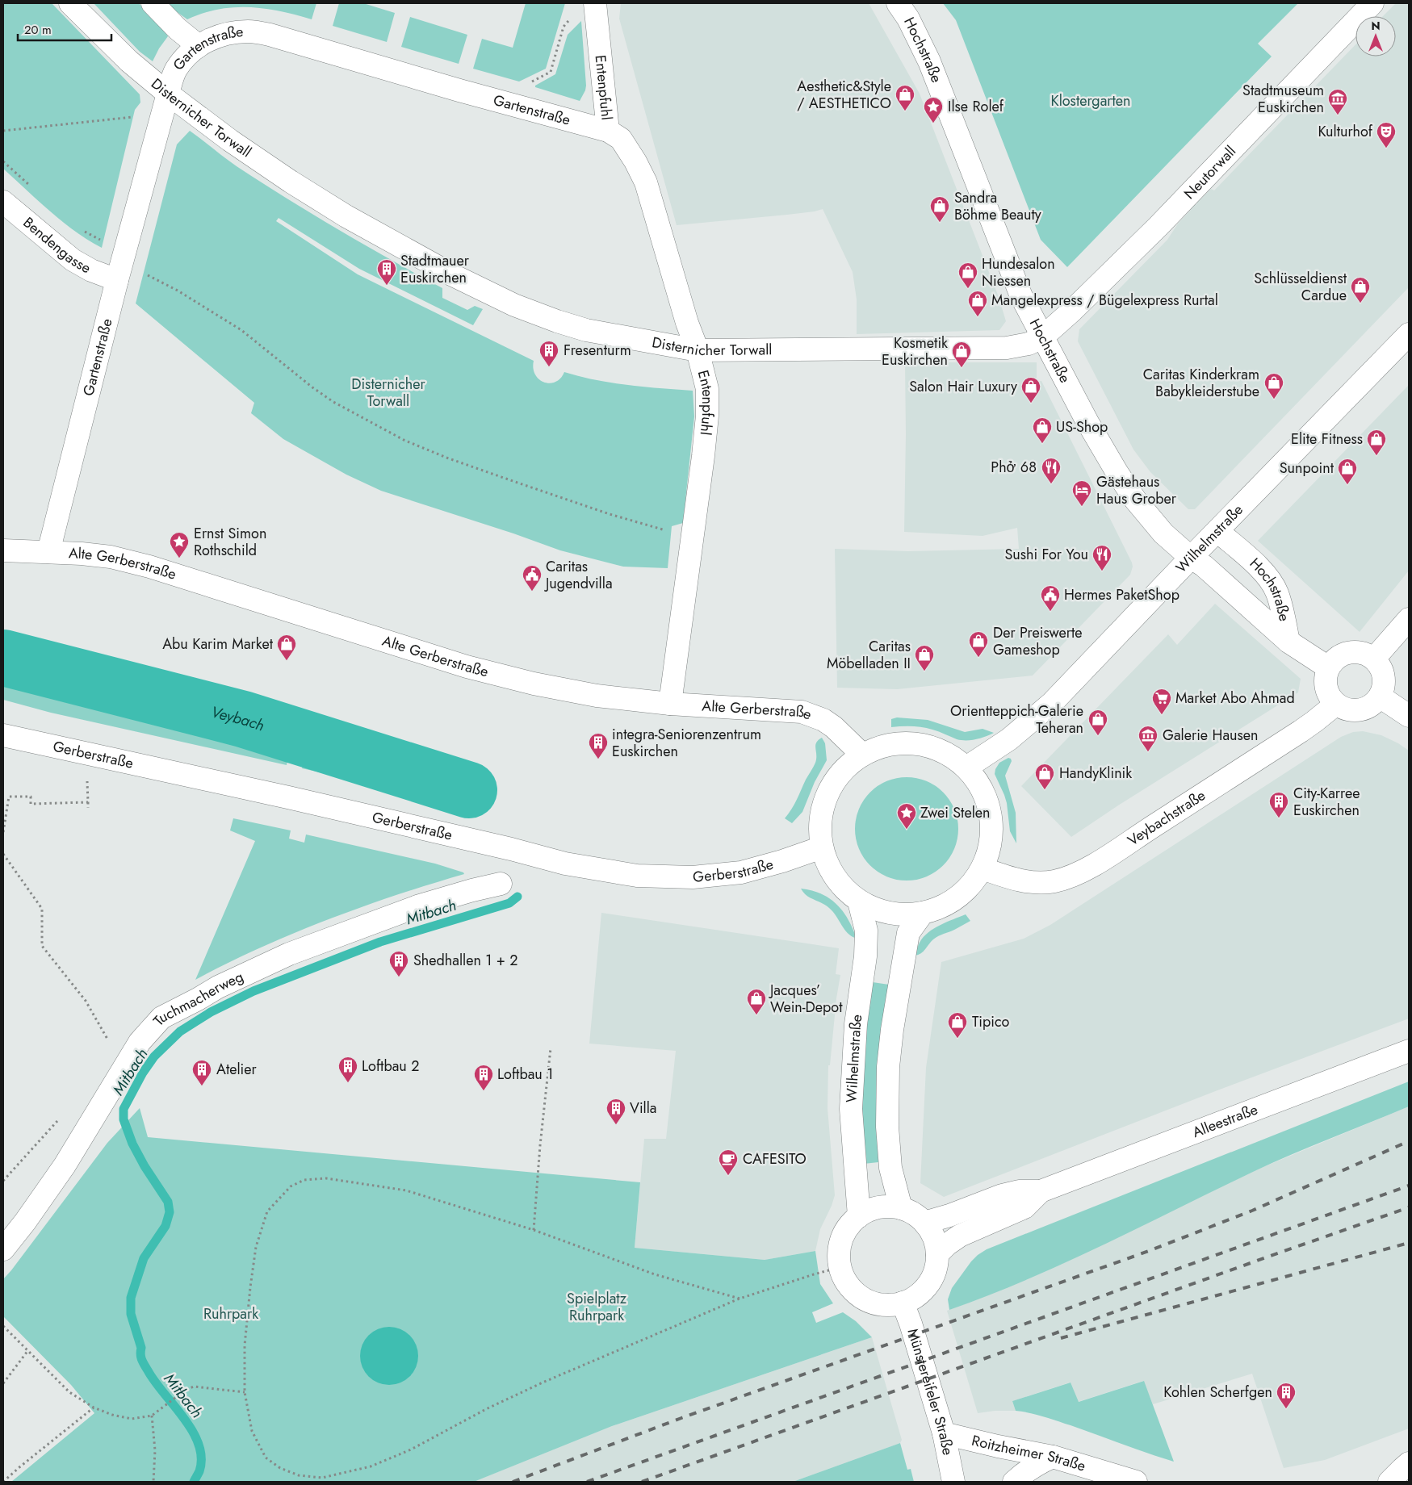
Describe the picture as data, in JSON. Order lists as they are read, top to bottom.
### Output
{
  "streets": {
    "street": [
      "Hochstraße",
      "Gartenstraße",
      "Entenpfuhl",
      "Disternicher Torwall",
      "Neutorwall",
      "Bendengasse",
      "Wilhelmstraße",
      "Alte Gerberstraße",
      "Gerberstraße",
      "Veybachstraße",
      "Tuchmacherweg",
      "Alleestraße",
      "Münstereifeler Straße",
      "Roitzheimer Straße"
    ]
  },
  "crossings": [
    ["Hochstraße", "Disternicher Torwall"],
    ["Hochstraße", "Neutorwall"],
    ["Hochstraße", "Wilhelmstraße"],
    ["Hochstraße", "Veybachstraße"],
    ["Gartenstraße", "Entenpfuhl"],
    ["Gartenstraße", "Disternicher Torwall"],
    ["Gartenstraße", "Bendengasse"],
    ["Gartenstraße", "Alte Gerberstraße"],
    ["Entenpfuhl", "Disternicher Torwall"],
    ["Entenpfuhl", "Alte Gerberstraße"],
    ["Disternicher Torwall", "Neutorwall"],
    ["Wilhelmstraße", "Alleestraße"],
    ["Wilhelmstraße", "Münstereifeler Straße"],
    ["Alleestraße", "Münstereifeler Straße"],
    ["Münstereifeler Straße", "Roitzheimer Straße"]
  ],
  "water": ["Veybach", "Mitbach"],
  "parks": [
    "Klostergarten",
    "Disternicher Torwall",
    "Spielplatz Ruhrpark",
    "Ruhrpark"
  ],
  "places": {
    "shop": [
      "Aesthetic&Style / AESTHETICO",
      "Sandra Böhme Beauty",
      "Hundesalon Niessen",
      "Schlüsseldienst Cardue",
      "Mangelexpress / Bügelexpress Rurtal",
      "Kosmetik Euskirchen",
      "Caritas Kinderkram Babykleiderstube",
      "Salon Hair Luxury",
      "US-Shop",
      "Elite Fitness",
      "Sunpoint",
      "Der Preiswerte Gameshop",
      "Abu Karim Market",
      "Caritas Möbelladen II",
      "Orientteppich-Galerie Teheran",
      "HandyKlinik",
      "Jacques’ Wein-Depot",
      "Tipico"
    ],
    "museum": ["Stadtmuseum Euskirchen", "Galerie Hausen"],
    "place": ["Ilse Rolef", "Ernst Simon Rothschild", "Zwei Stelen"],
    "theatre": ["Kulturhof"],
    "building": [
      "Stadtmauer Euskirchen",
      "Fresenturm",
      "integra-Seniorenzentrum Euskirchen",
      "City-Karree Euskirchen",
      "Shedhallen 1 + 2",
      "Loftbau 2",
      "Atelier",
      "Loftbau 1",
      "Villa",
      "Kohlen Scherfgen"
    ],
    "restaurant": ["Phở 68", "Sushi For You"],
    "hotel": ["Gästehaus Haus Grober"],
    "public building": ["Caritas Jugendvilla", "Hermes PaketShop"],
    "supermarket": ["Market Abo Ahmad"],
    "cafe": ["CAFESITO"]
  },
  "scale_bar": "20 m",
  "north": "top"
}
